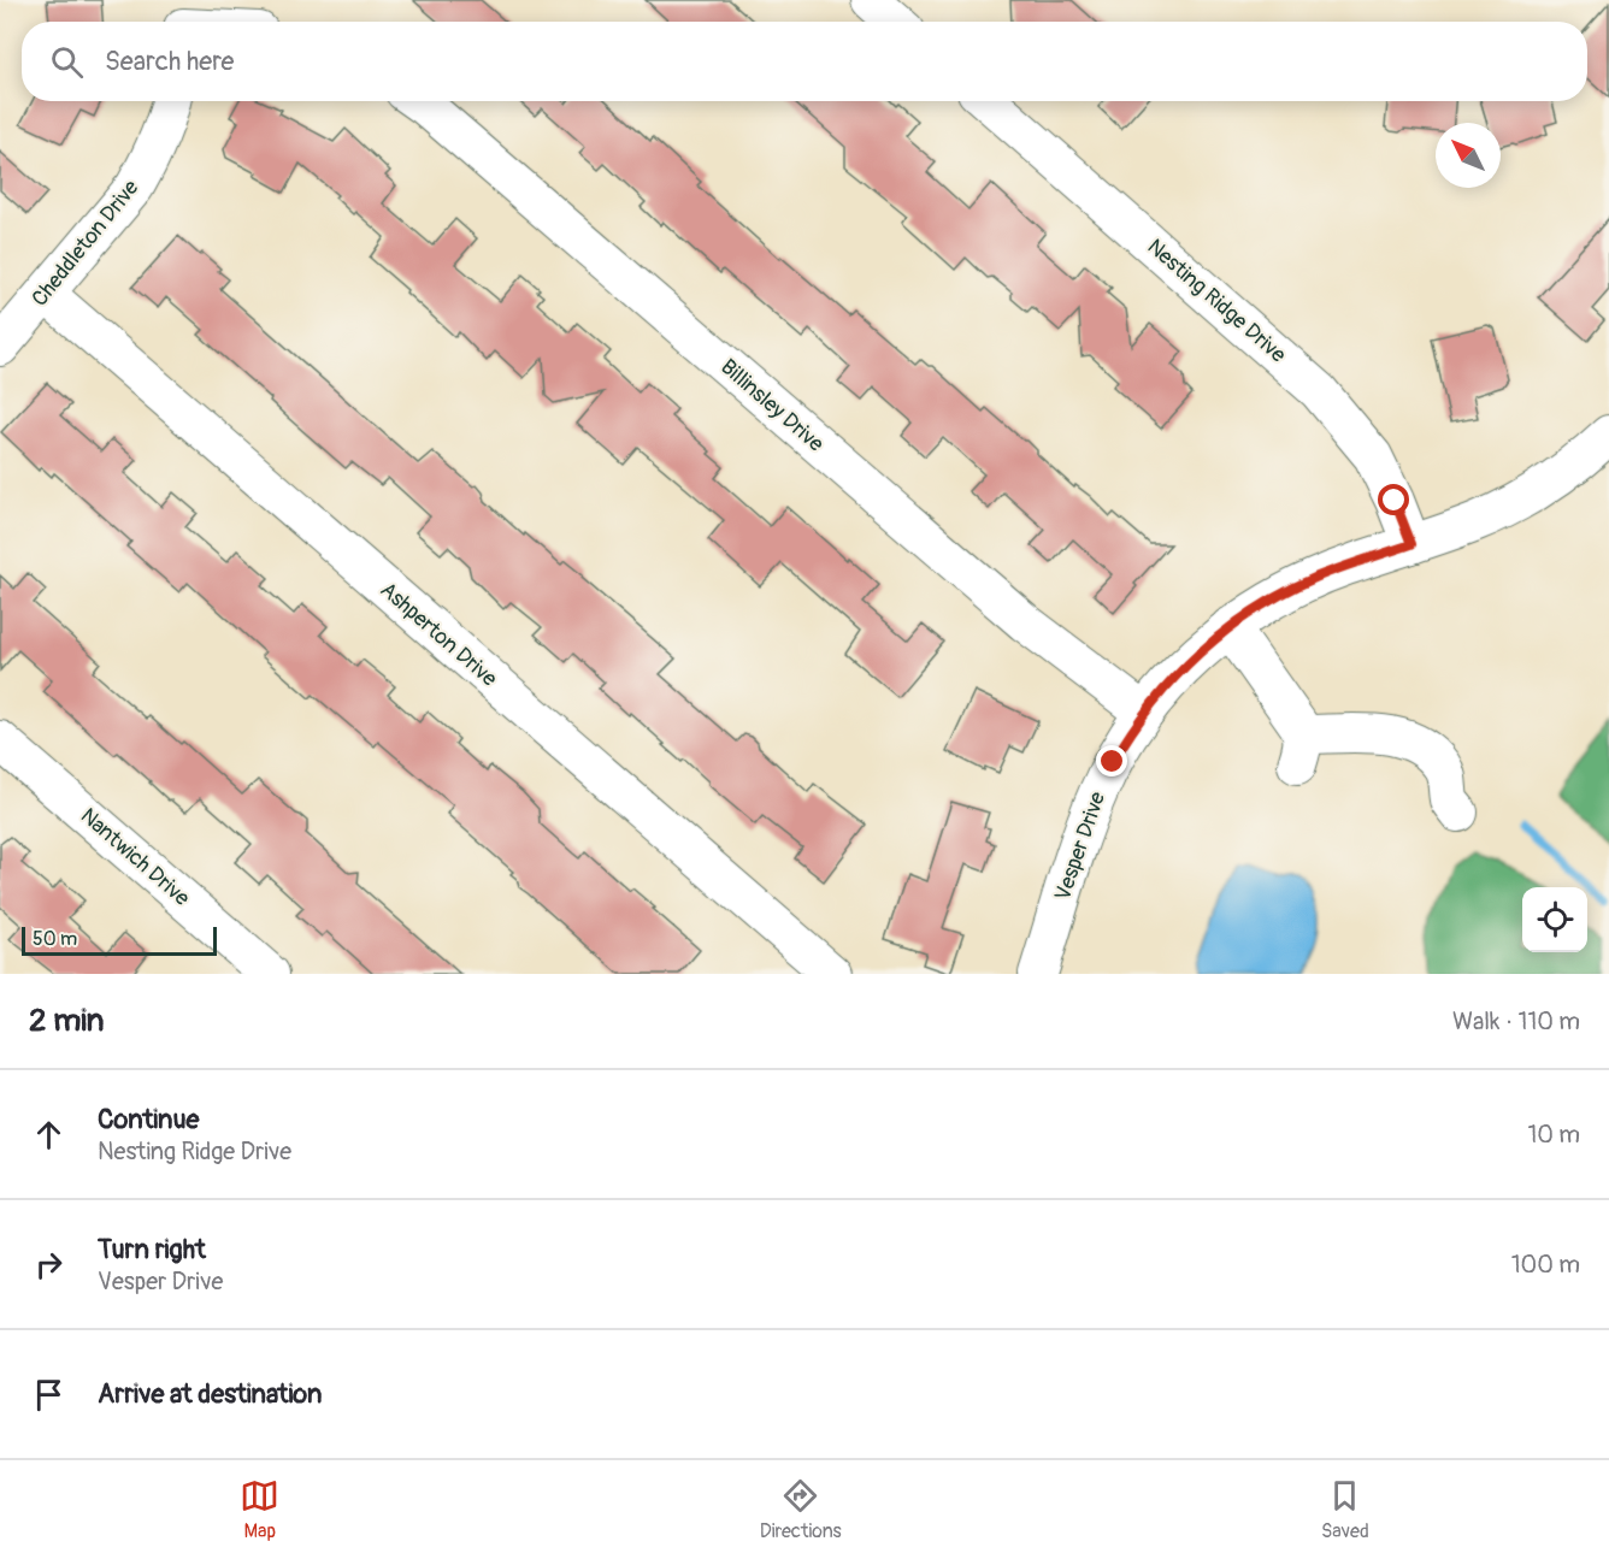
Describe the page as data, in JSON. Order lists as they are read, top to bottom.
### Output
{
  "streets": {
    "street": [
      "Cheddleton Drive",
      "Nesting Ridge Drive",
      "Billinsley Drive",
      "Ashperton Drive",
      "Vesper Drive",
      "Nantwich Drive"
    ]
  },
  "crossings": [
    ["Cheddleton Drive", "Ashperton Drive"],
    ["Nesting Ridge Drive", "Vesper Drive"],
    ["Billinsley Drive", "Vesper Drive"]
  ],
  "scale_bar": "50 m",
  "north": "top left",
  "page": {
    "search": "Search here",
    "scale": "50 m",
    "heading": ["2 min", "Walk · 110 m"],
    "list": [
      ["Continue", "Nesting Ridge Drive", "10 m"],
      ["Turn right", "Vesper Drive", "100 m"],
      "Arrive at destination"
    ],
    "nav": ["Map", "Directions", "Saved"]
  }
}
